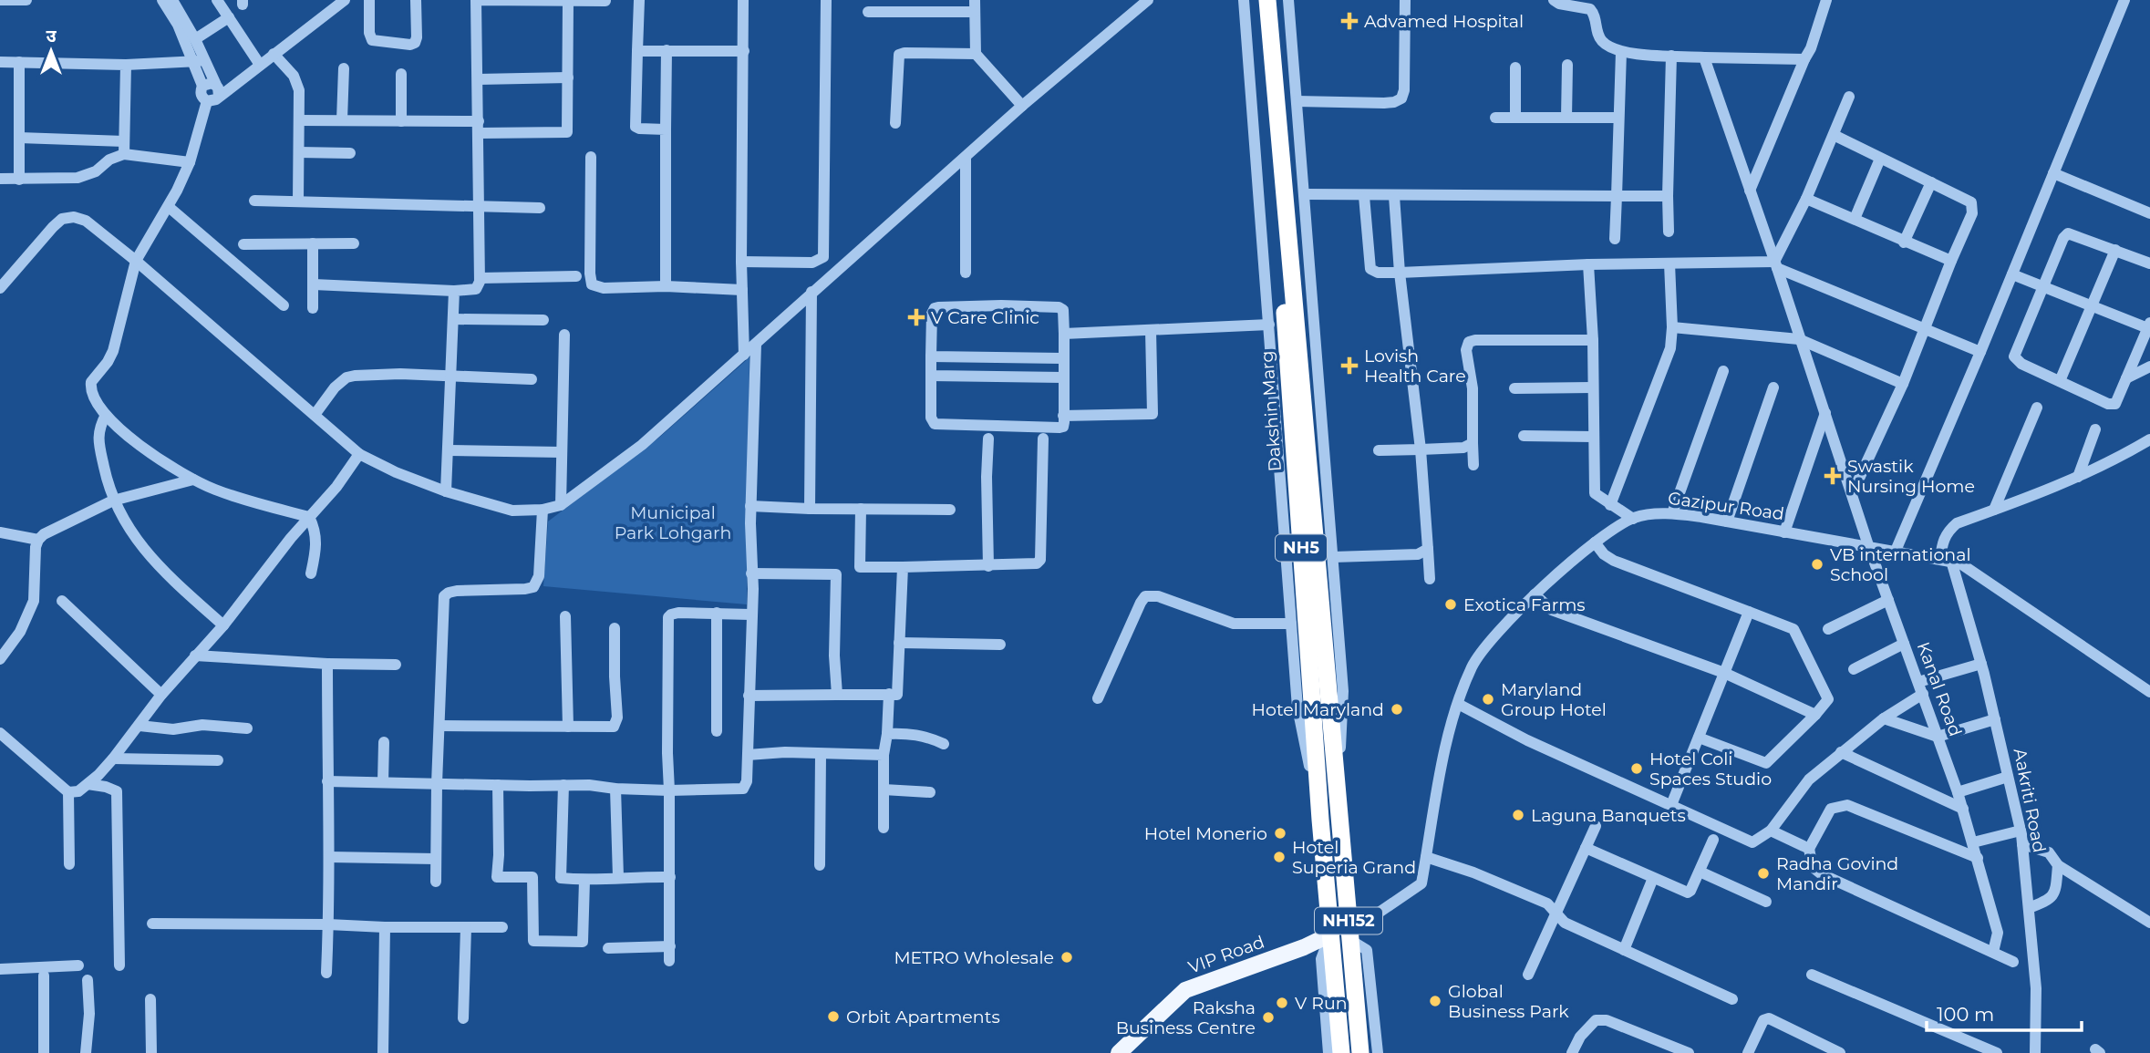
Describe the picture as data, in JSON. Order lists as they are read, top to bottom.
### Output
{
  "streets": {
    "highway": ["Dakshin Marg", "NH5", "NH152"],
    "main road": ["VIP Road"],
    "street": ["Gazipur Road", "Kanal Road", "Aakriti Road"]
  },
  "crossings": [
    ["Dakshin Marg", "NH5"],
    ["Dakshin Marg", "NH152"],
    ["Gazipur Road", "Kanal Road"],
    ["Gazipur Road", "Aakriti Road"],
    ["Gazipur Road", "NH152"],
    ["NH5", "NH152"],
    ["NH152", "VIP Road"]
  ],
  "parks": ["Municipal Park Lohgarh"],
  "places": {
    "health": [
      "Advamed Hospital",
      "V Care Clinic",
      "Lovish Health Care",
      "Swastik Nursing Home"
    ],
    "other": [
      "VB international School",
      "Exotica Farms",
      "Maryland Group Hotel",
      "Hotel Maryland",
      "Hotel Coli Spaces Studio",
      "Laguna Banquets",
      "Hotel Monerio",
      "Hotel Superia Grand",
      "Radha Govind Mandir",
      "METRO Wholesale",
      "Global Business Park",
      "V Run",
      "Orbit Apartments",
      "Raksha Business Centre"
    ]
  },
  "scale_bar": "100 m",
  "north": "top"
}
